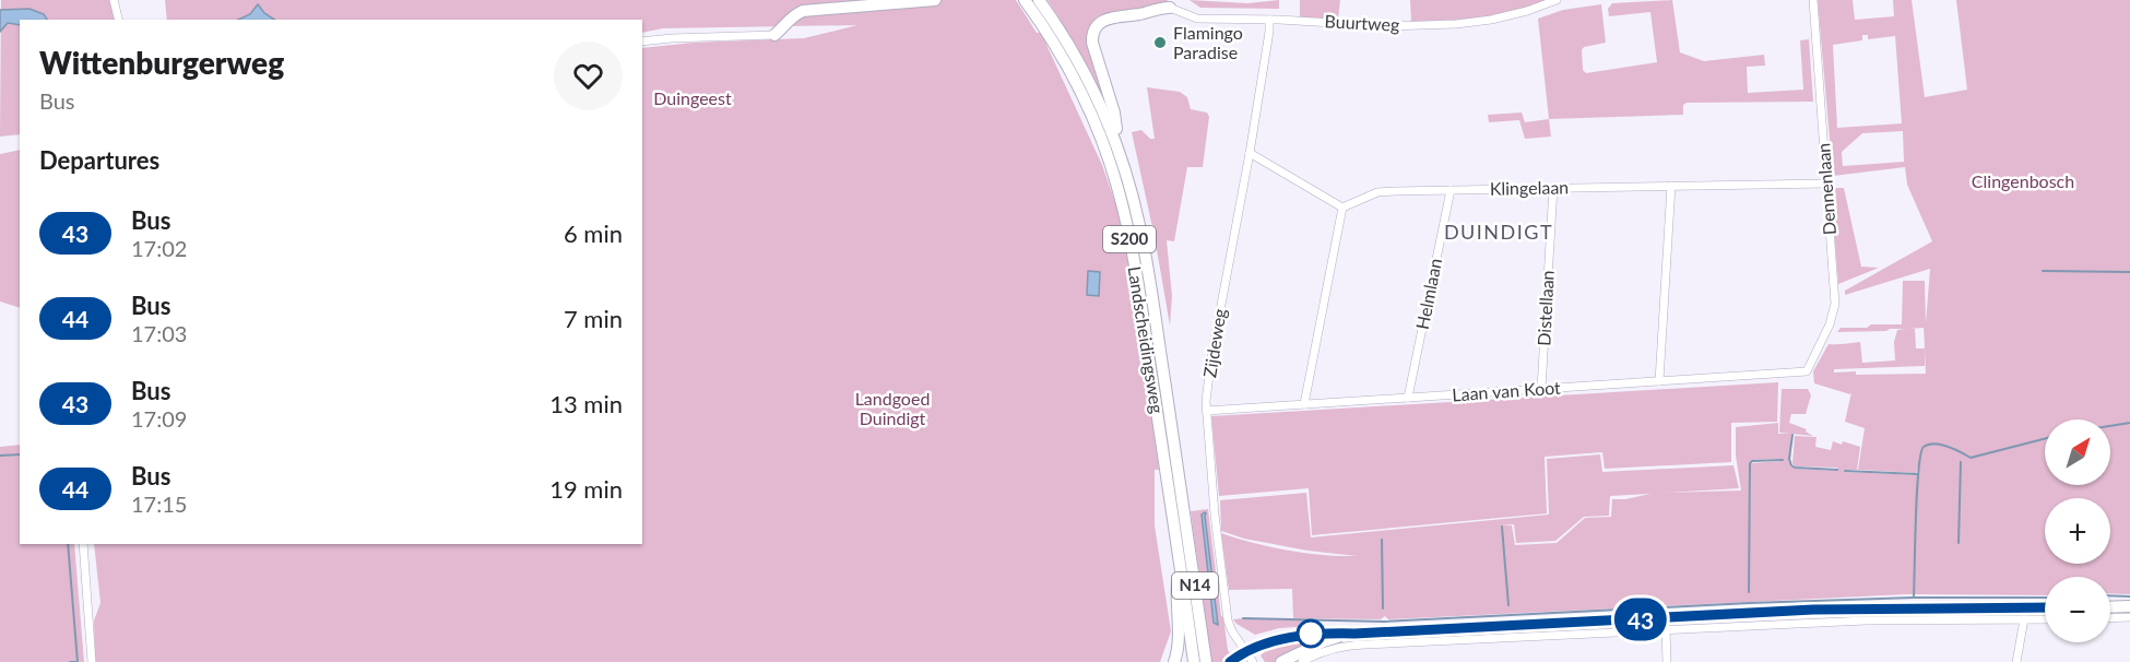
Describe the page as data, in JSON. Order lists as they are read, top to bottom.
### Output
{
  "streets": {
    "main road": ["S200", "Landscheidingsweg", "N14"],
    "street": [
      "Buurtweg",
      "Klingelaan",
      "Dennenlaan",
      "Helmlaan",
      "Distellaan",
      "Zijdeweg",
      "Laan van Koot"
    ]
  },
  "crossings": [
    ["Buurtweg", "Zijdeweg"],
    ["Klingelaan", "Dennenlaan"],
    ["Klingelaan", "Helmlaan"],
    ["Klingelaan", "Distellaan"],
    ["Dennenlaan", "Laan van Koot"],
    ["Helmlaan", "Laan van Koot"],
    ["Distellaan", "Laan van Koot"],
    ["Landscheidingsweg", "N14"],
    ["Zijdeweg", "Laan van Koot"]
  ],
  "districts": ["DUINDIGT"],
  "parks": ["Duingeest", "Clingenbosch", "Landgoed Duindigt"],
  "places": ["Flamingo Paradise"],
  "lines": ["bus line 43"],
  "north": "top right",
  "page": {
    "on_map": "43",
    "heading": [
      ["Wittenburgerweg", "Bus"],
      "Departures"
    ],
    "list": [
      {
        "mark": "43",
        "name": "Bus",
        "note": "17:02",
        "value": "6 min"
      },
      {
        "mark": "44",
        "name": "Bus",
        "note": "17:03",
        "value": "7 min"
      },
      {
        "mark": "43",
        "name": "Bus",
        "note": "17:09",
        "value": "13 min"
      },
      {
        "mark": "44",
        "name": "Bus",
        "note": "17:15",
        "value": "19 min"
      }
    ],
    "map_buttons": ["+", "−"]
  }
}
